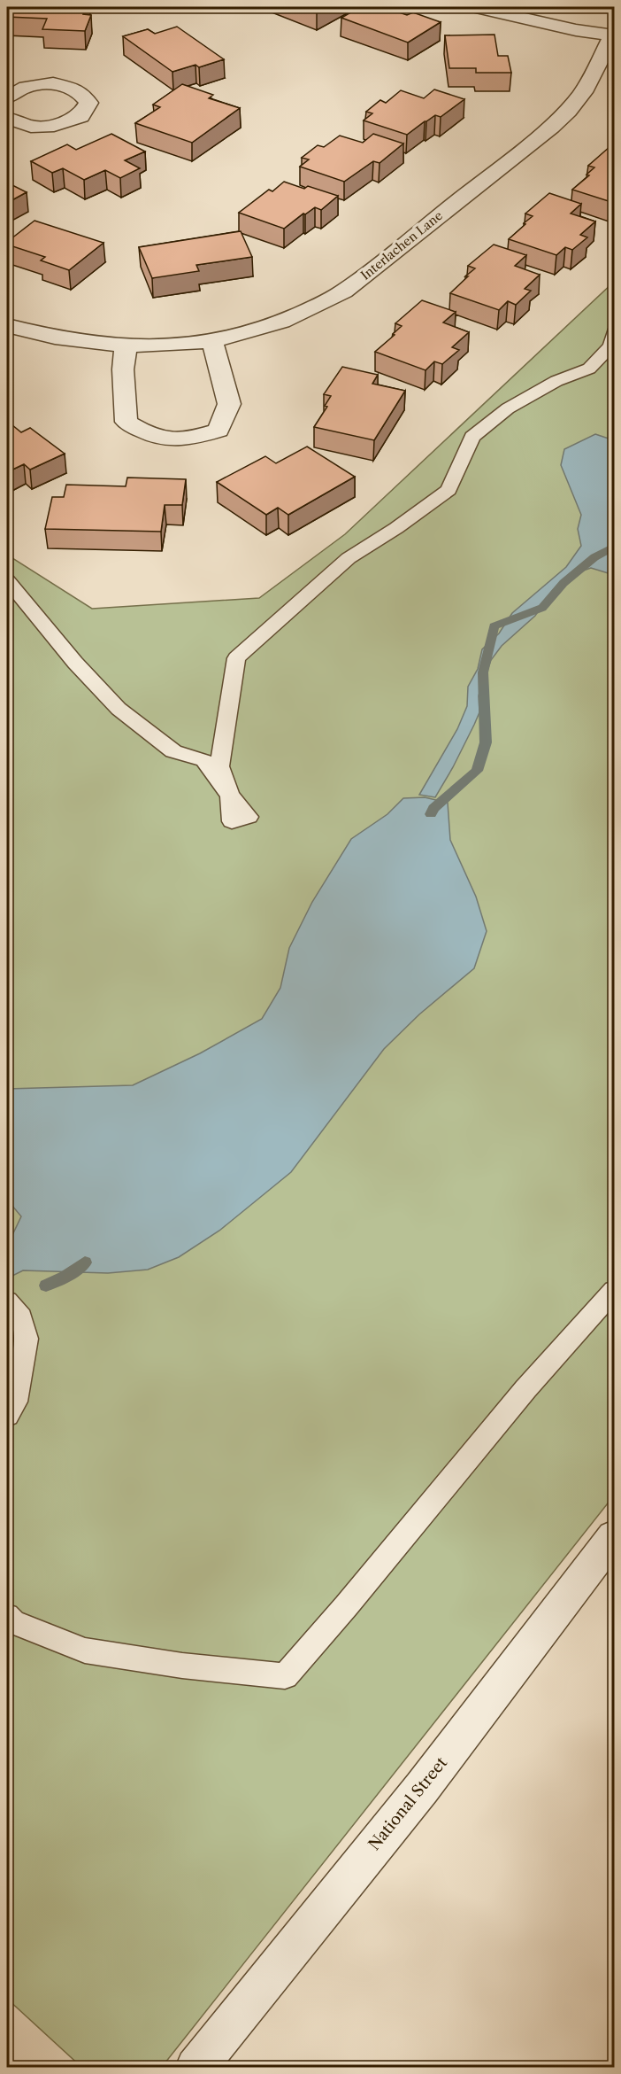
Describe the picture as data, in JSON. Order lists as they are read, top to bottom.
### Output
{
  "streets": {
    "street": ["Interlachen Lane", "National Street"]
  }
}
